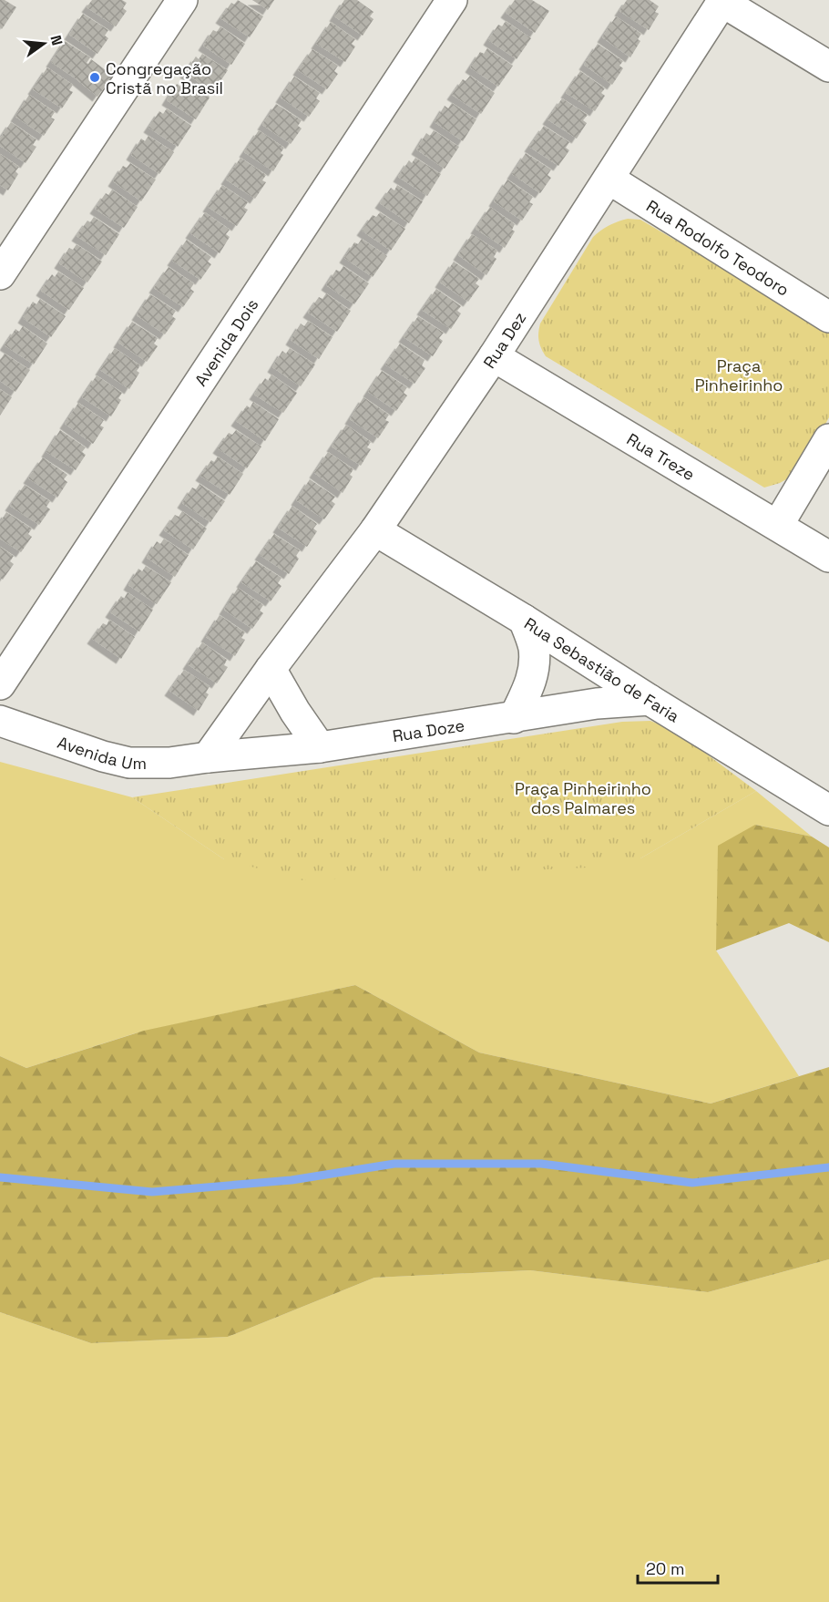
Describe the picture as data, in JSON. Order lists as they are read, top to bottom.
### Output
{
  "streets": {
    "street": [
      "Rua Rodolfo Teodoro",
      "Rua Dez",
      "Avenida Dois",
      "Rua Treze",
      "Rua Sebastião de Faria",
      "Rua Doze",
      "Avenida Um"
    ]
  },
  "crossings": [
    ["Rua Rodolfo Teodoro", "Rua Dez"],
    ["Rua Dez", "Rua Treze"],
    ["Rua Dez", "Rua Sebastião de Faria"],
    ["Rua Dez", "Rua Doze"],
    ["Rua Dez", "Avenida Um"],
    ["Rua Sebastião de Faria", "Rua Doze"],
    ["Rua Doze", "Avenida Um"]
  ],
  "parks": ["Praça Pinheirinho", "Praça Pinheirinho dos Palmares"],
  "places": ["Congregação Cristã no Brasil"],
  "scale_bar": "20 m",
  "north": "right"
}
